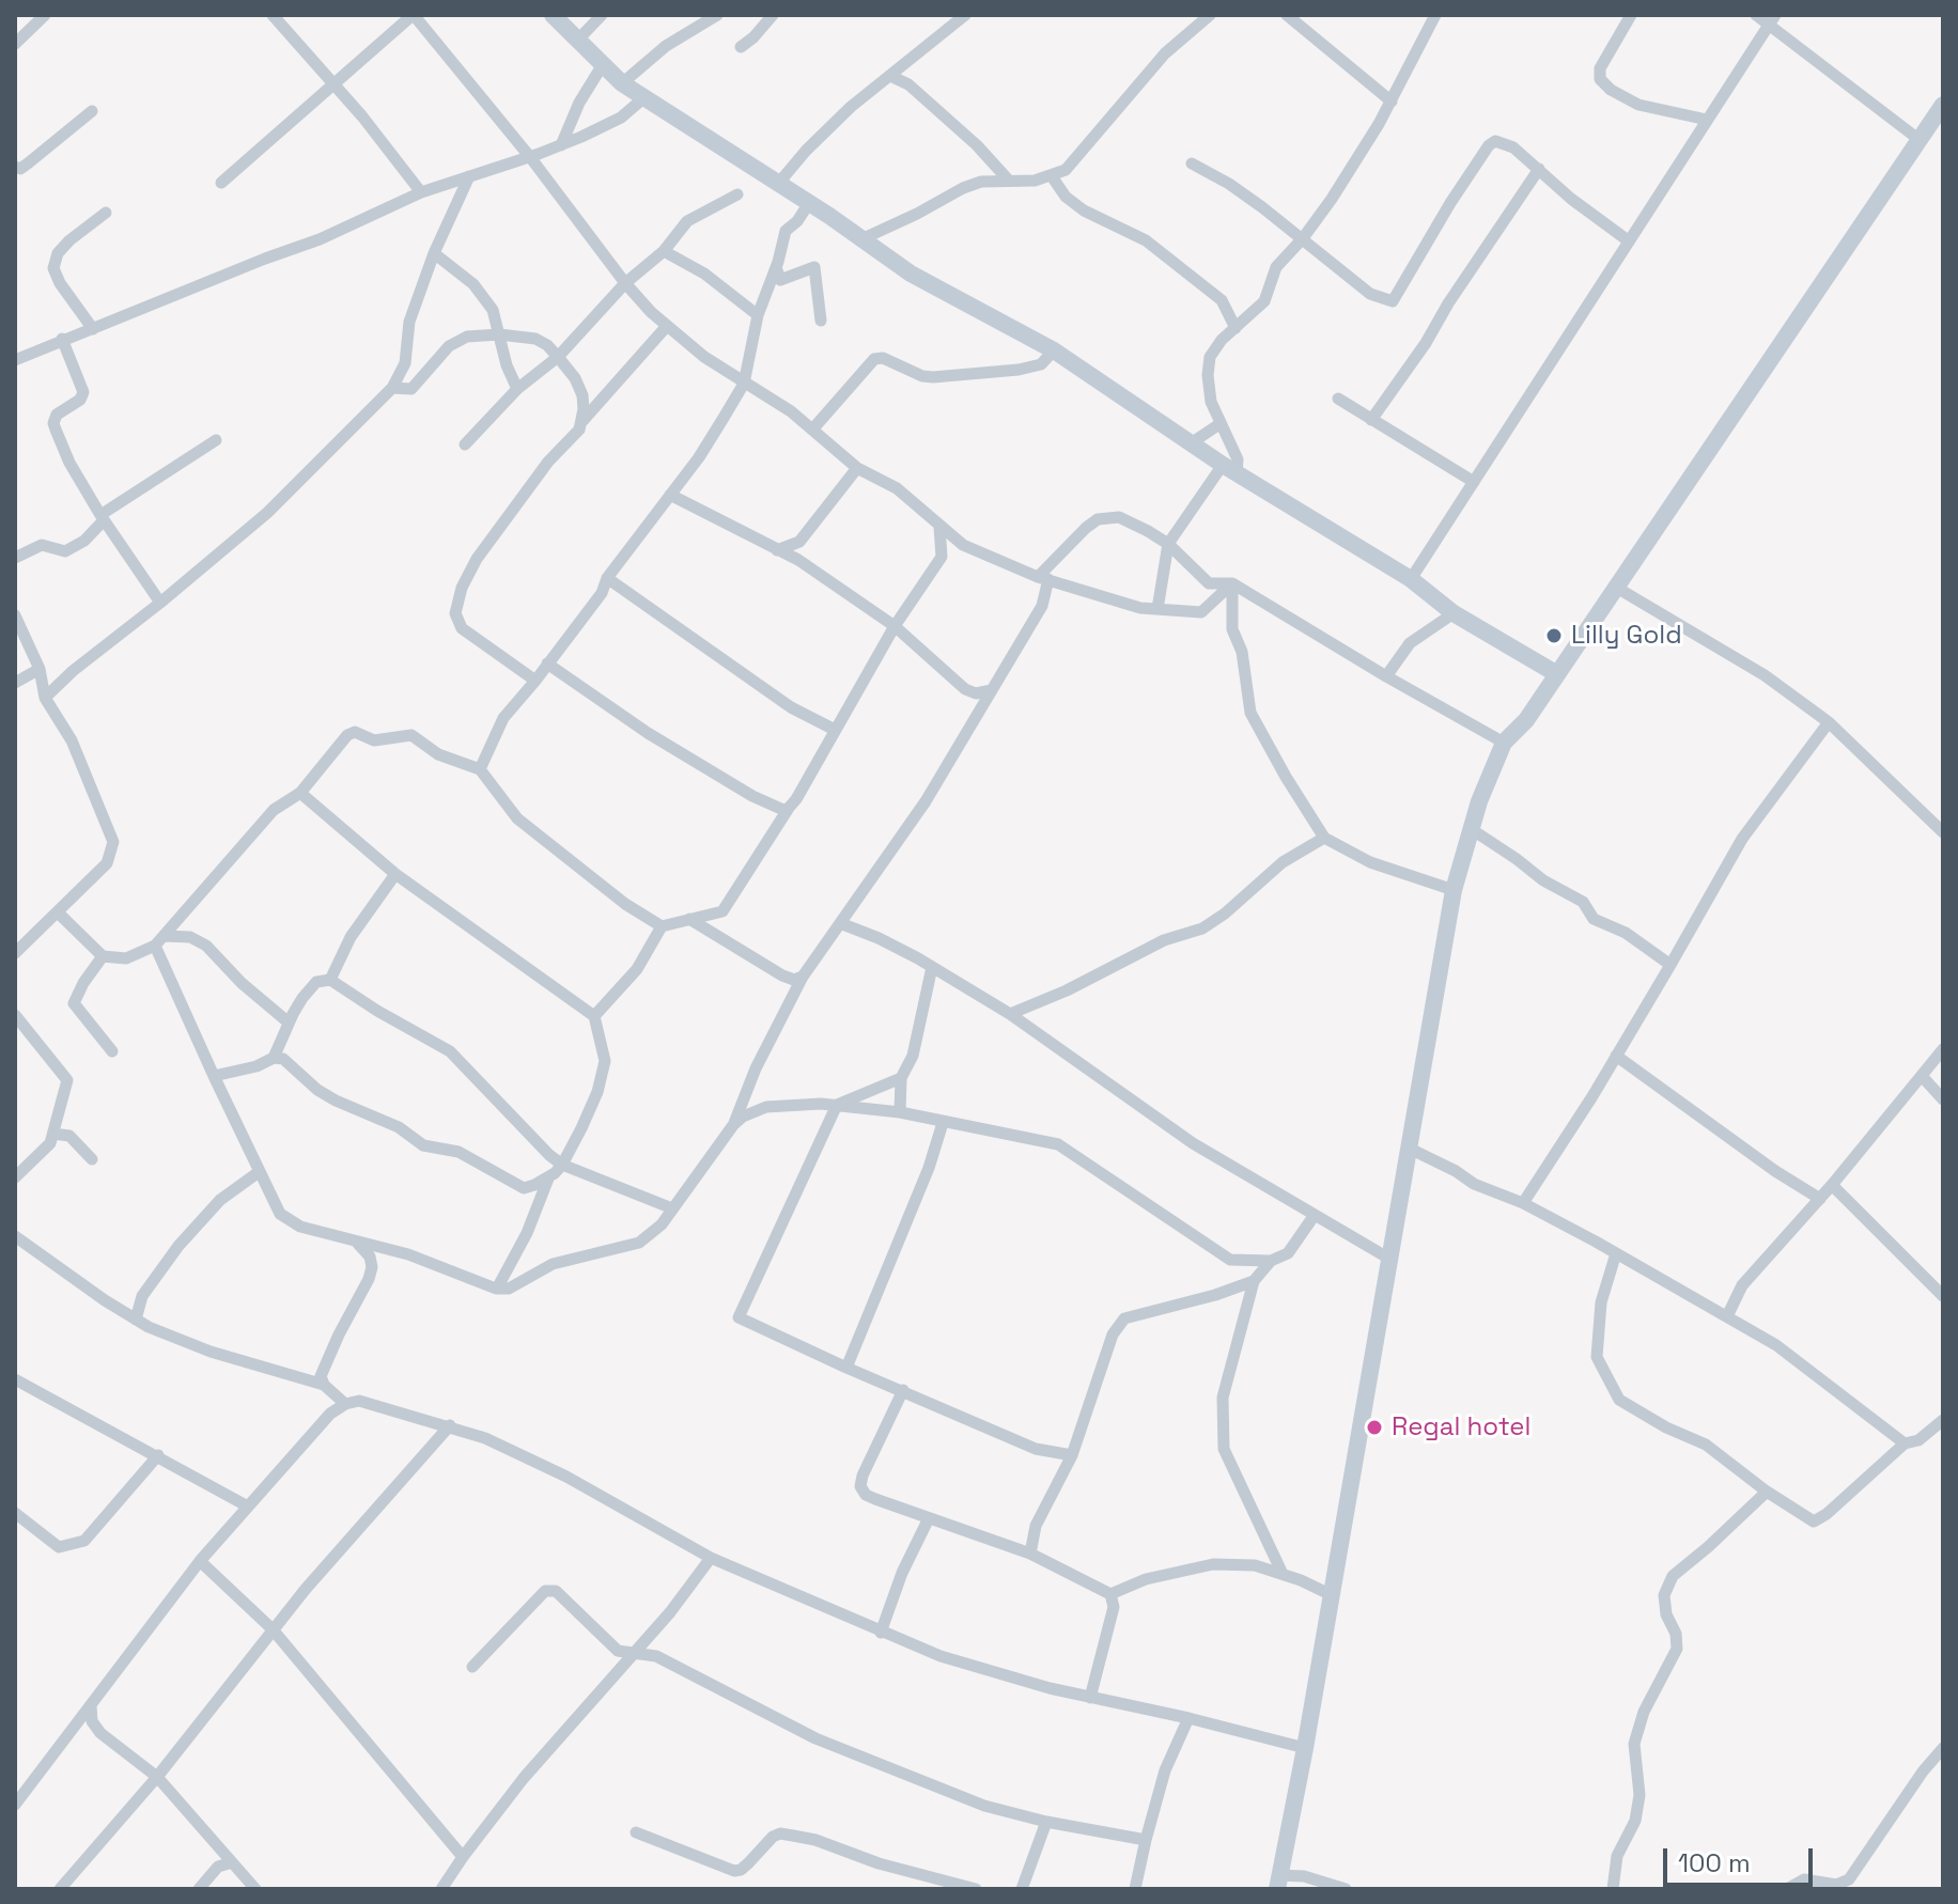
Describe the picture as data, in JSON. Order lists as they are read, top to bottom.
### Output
{
  "places": ["Lilly Gold", "Regal hotel"],
  "scale_bar": "100 m"
}
